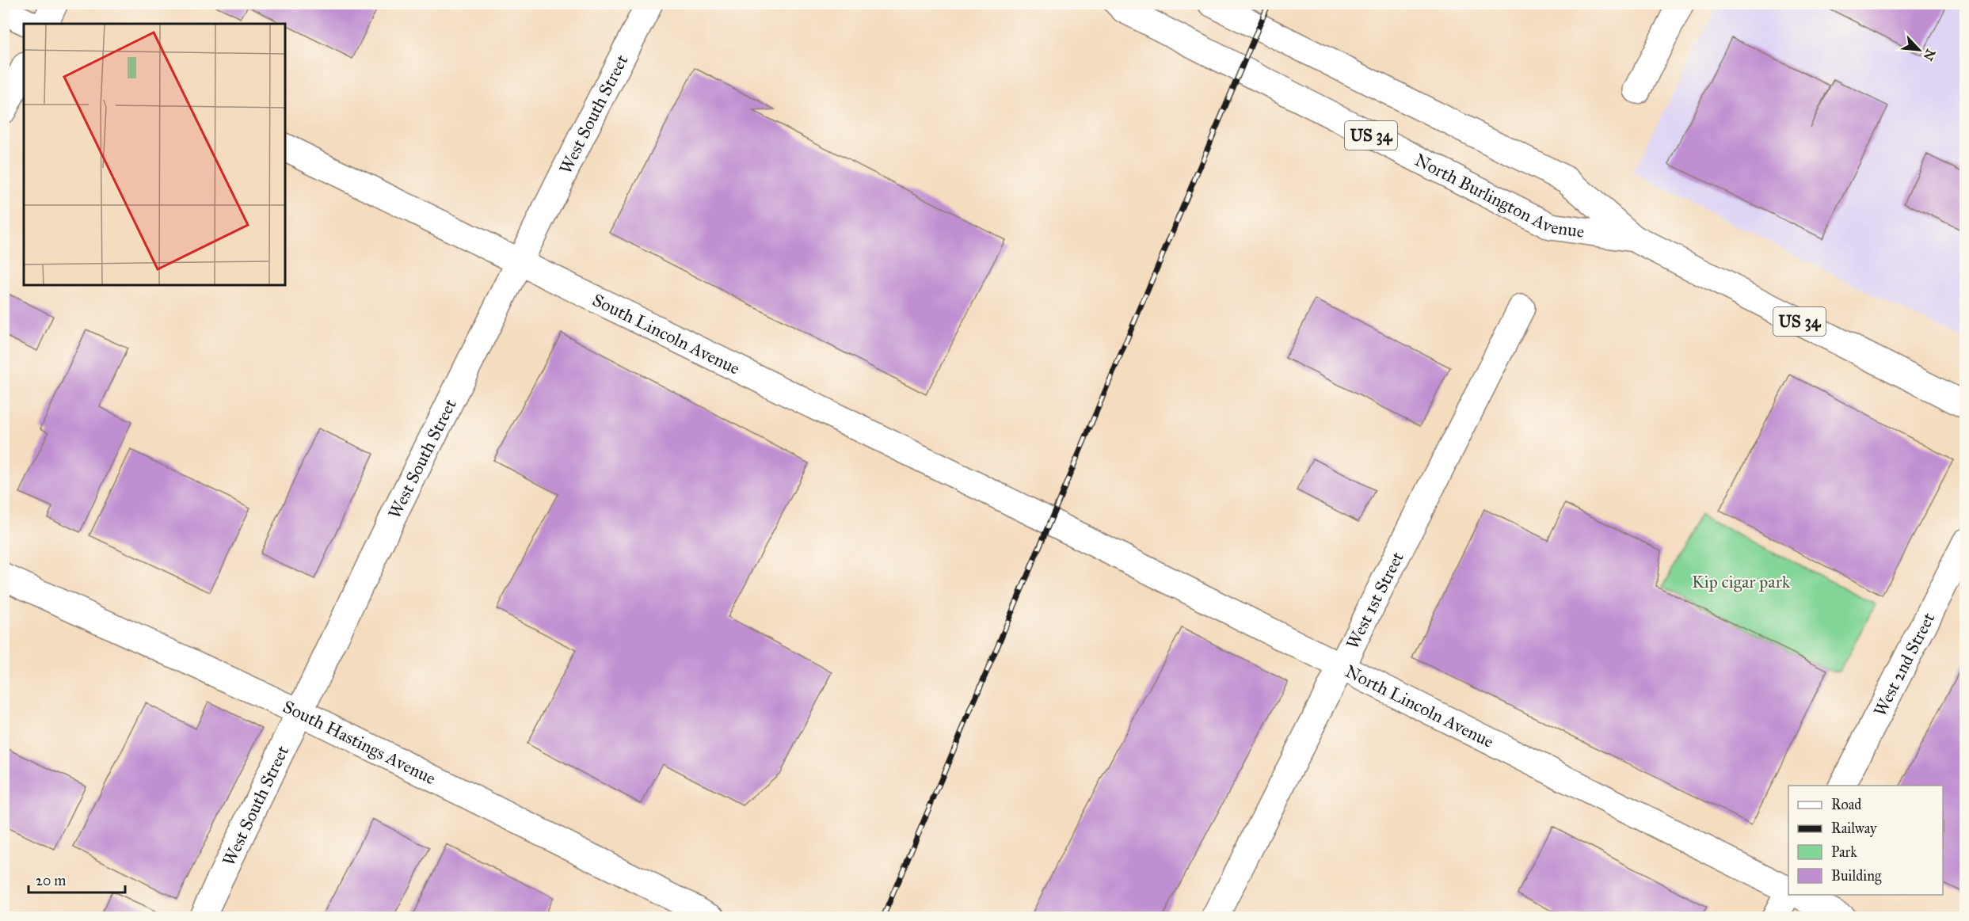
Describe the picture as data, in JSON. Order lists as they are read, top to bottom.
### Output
{
  "streets": {
    "main road": [
      "West South Street",
      "US 34",
      "North Burlington Avenue",
      "South Lincoln Avenue",
      "West 1st Street",
      "West 2nd Street",
      "North Lincoln Avenue",
      "South Hastings Avenue"
    ]
  },
  "crossings": [
    ["West South Street", "South Lincoln Avenue"],
    ["West South Street", "South Hastings Avenue"],
    ["South Lincoln Avenue", "North Lincoln Avenue"],
    ["West 1st Street", "North Lincoln Avenue"]
  ],
  "parks": ["Kip cigar park"],
  "legend": [
    "Road",
    "Railway",
    "Park",
    "Building"
  ],
  "scale_bar": "20 m",
  "north": "bottom right"
}
